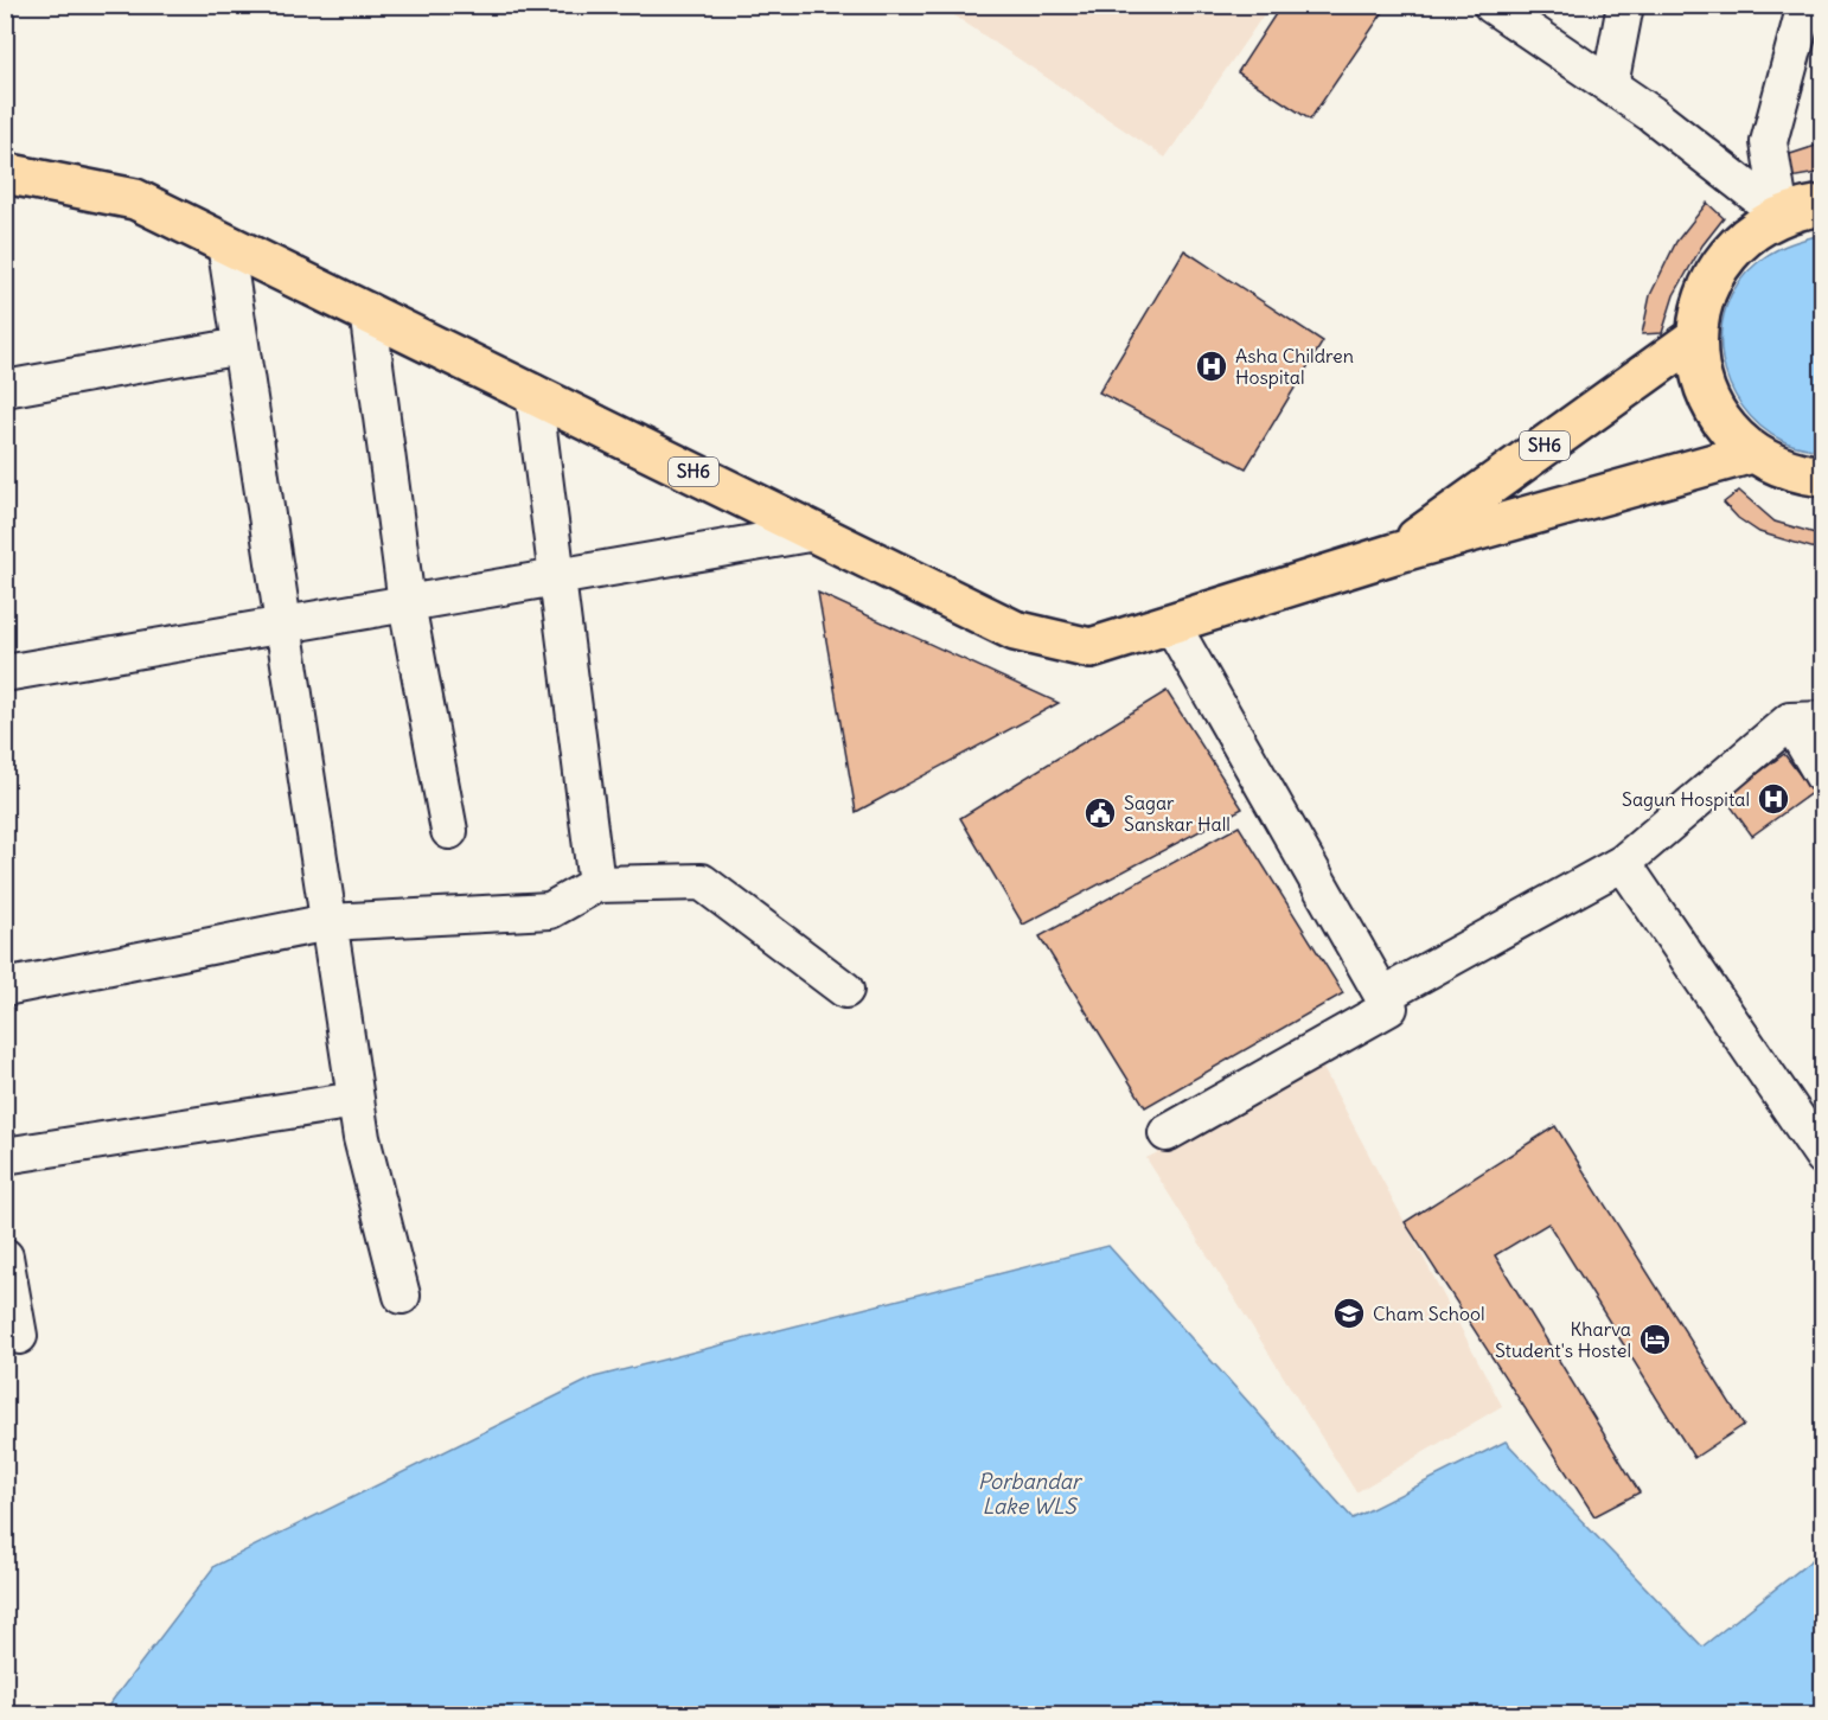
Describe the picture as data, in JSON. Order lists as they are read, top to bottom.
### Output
{
  "streets": {
    "main road": ["SH6"]
  },
  "water": ["Porbandar Lake WLS"],
  "places": {
    "hospital": ["Asha Children Hospital", "Sagun Hospital"],
    "public building": ["Sagar Sanskar Hall"],
    "school or university": ["Cham School"],
    "hotel": ["Kharva Student's Hostel"]
  }
}
